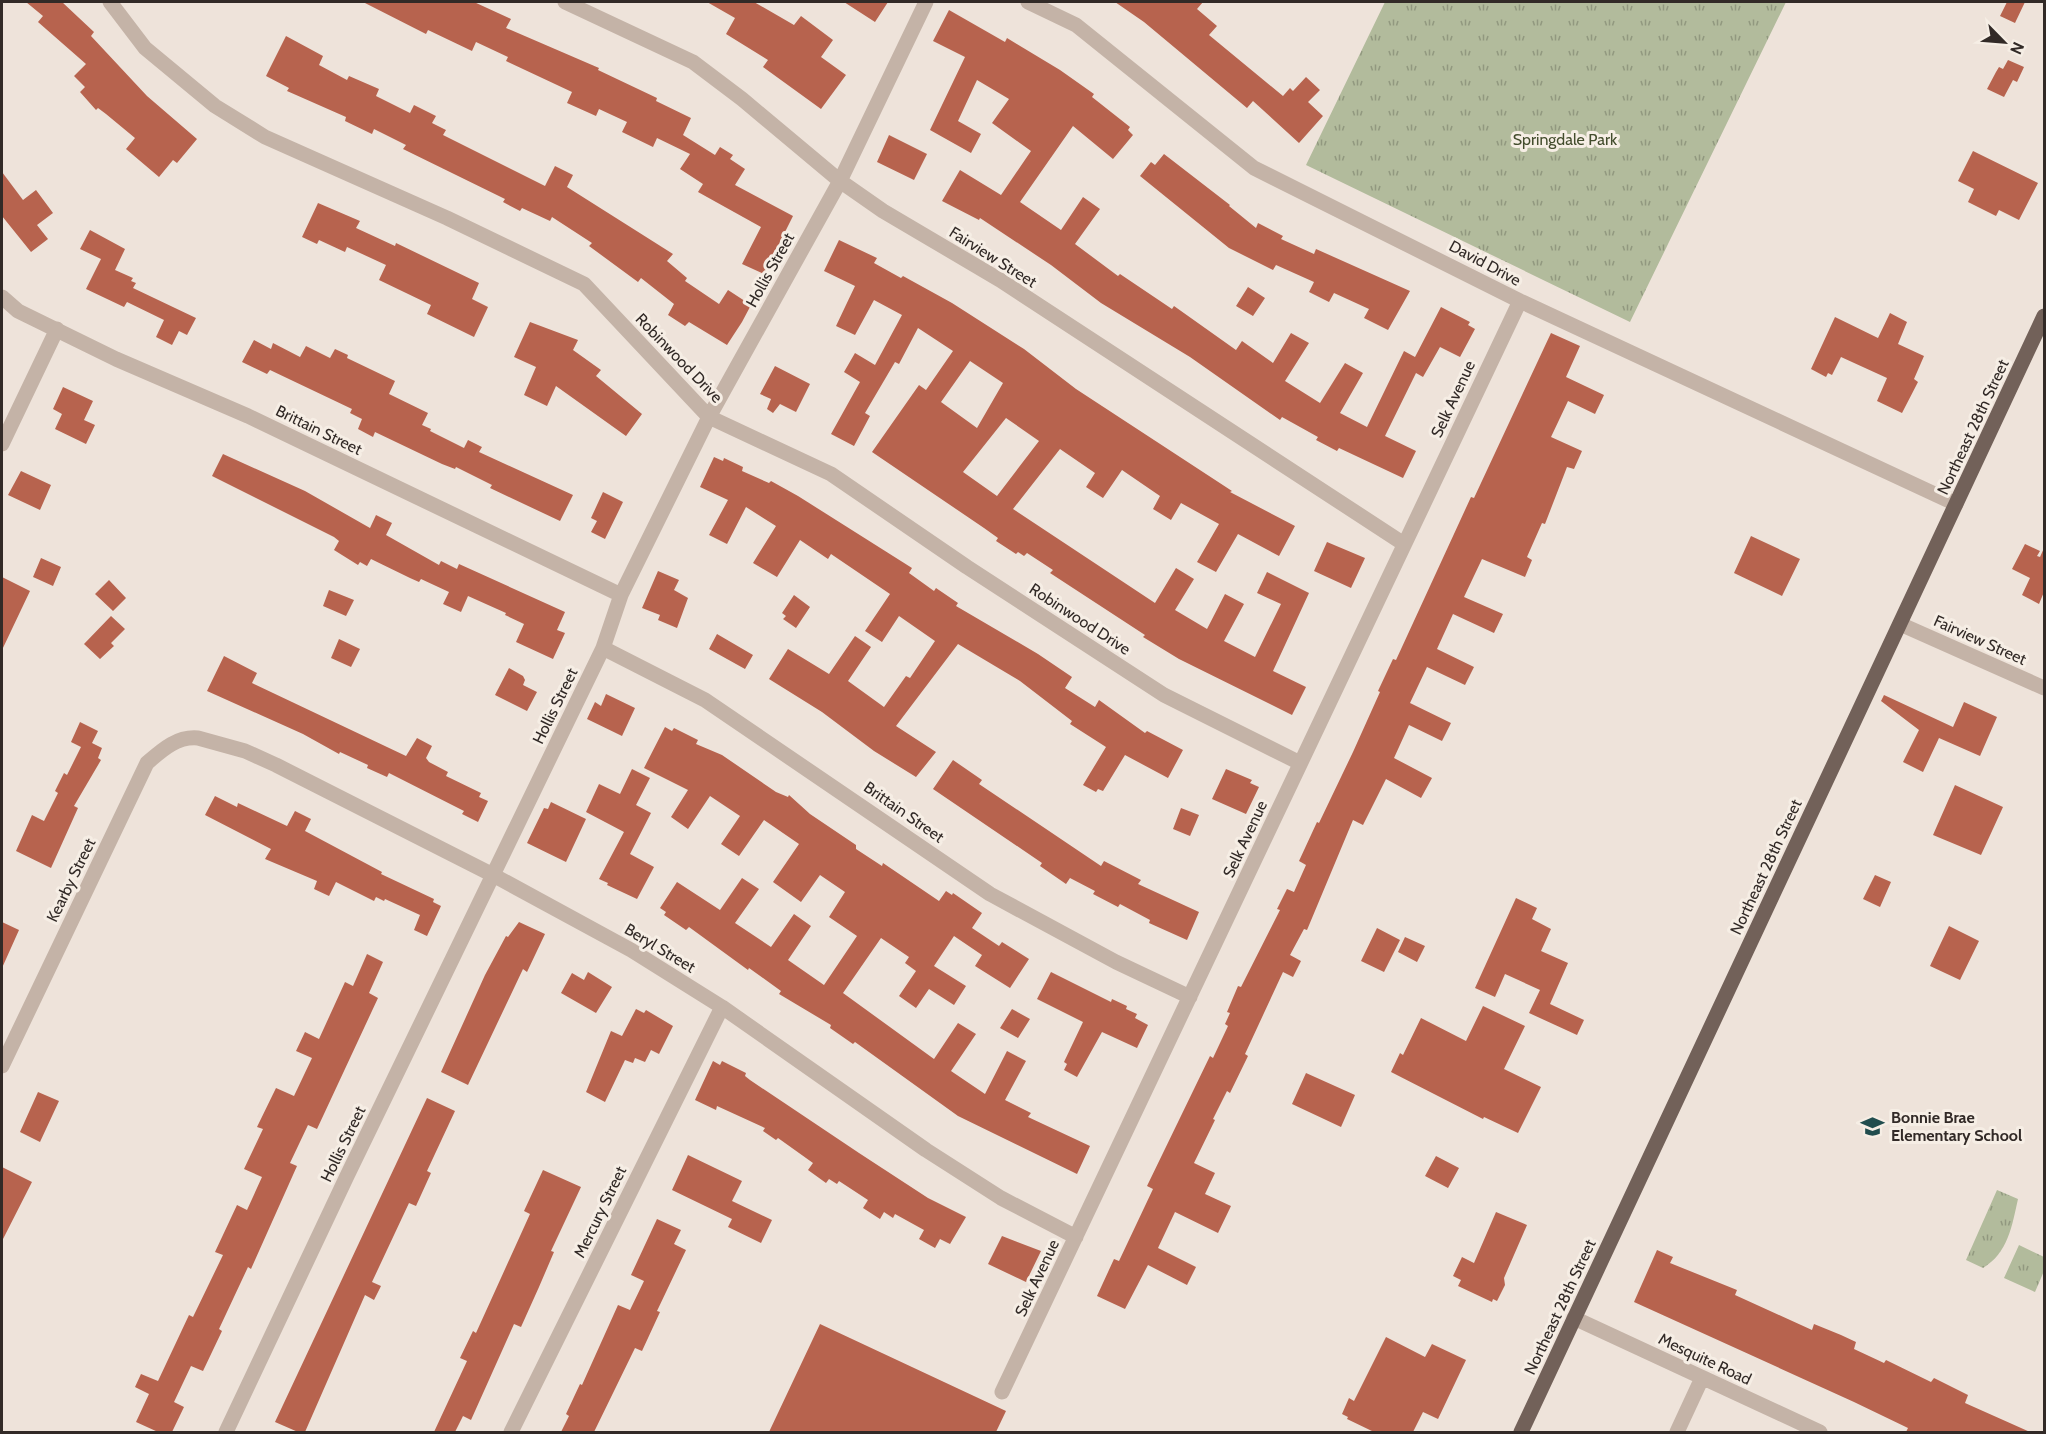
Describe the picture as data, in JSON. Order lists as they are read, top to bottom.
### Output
{
  "streets": {
    "main road": ["Northeast 28th Street"],
    "street": [
      "Fairview Street",
      "David Drive",
      "Hollis Street",
      "Robinwood Drive",
      "Selk Avenue",
      "Brittain Street",
      "Kearby Street",
      "Beryl Street",
      "Mercury Street",
      "Mesquite Road"
    ]
  },
  "crossings": [
    ["Fairview Street", "Hollis Street"],
    ["Fairview Street", "Selk Avenue"],
    ["Fairview Street", "Northeast 28th Street"],
    ["David Drive", "Selk Avenue"],
    ["David Drive", "Northeast 28th Street"],
    ["Hollis Street", "Robinwood Drive"],
    ["Hollis Street", "Brittain Street"],
    ["Hollis Street", "Beryl Street"],
    ["Robinwood Drive", "Selk Avenue"],
    ["Selk Avenue", "Brittain Street"],
    ["Selk Avenue", "Beryl Street"],
    ["Northeast 28th Street", "Mesquite Road"],
    ["Kearby Street", "Beryl Street"],
    ["Beryl Street", "Mercury Street"]
  ],
  "parks": ["Springdale Park"],
  "places": {
    "school or university": ["Bonnie Brae Elementary School"]
  },
  "north": "bottom right"
}
